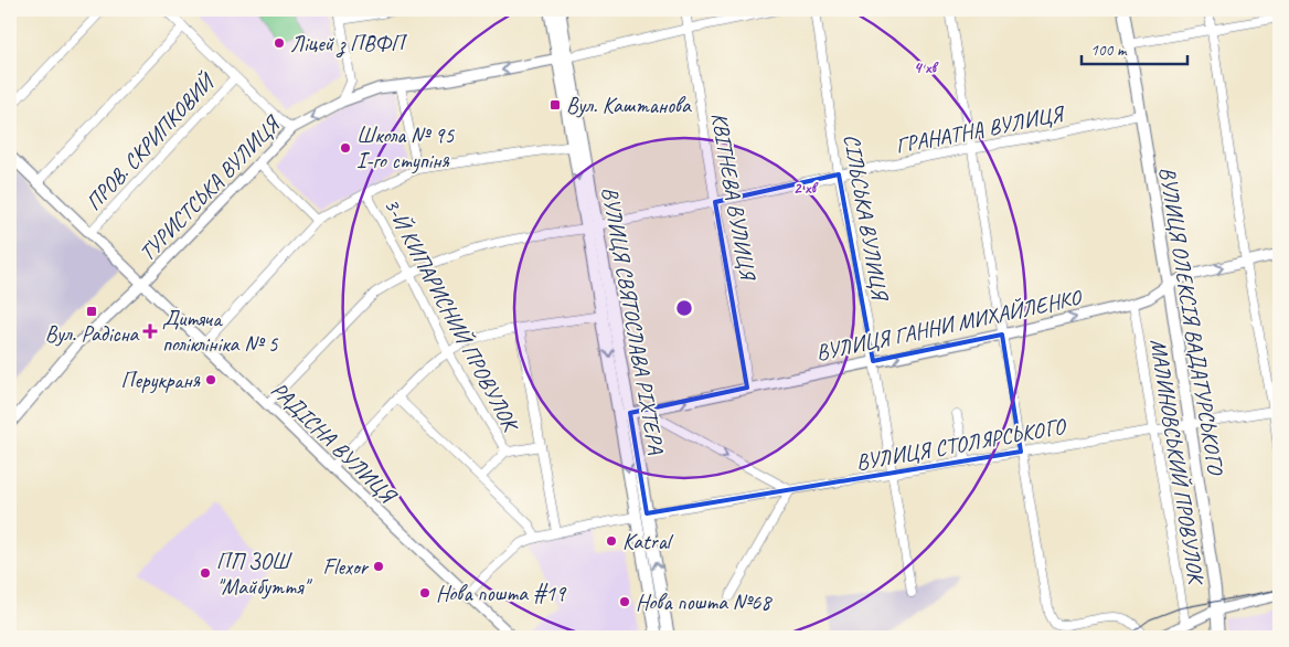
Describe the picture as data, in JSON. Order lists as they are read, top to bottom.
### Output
{
  "streets": {
    "main road": ["ВУЛИЦЯ СВЯТОСЛАВА РІХТЕРА", "ВУЛИЦЯ ОЛЕКСІЯ ВАДАТУРСЬКОГО"],
    "street": [
      "ГРАНАТНА ВУЛИЦЯ",
      "ПРОВ. СКРИПКОВИЙ",
      "ТУРИСТСЬКА ВУЛИЦЯ",
      "КВІТНЕВА ВУЛИЦЯ",
      "СІЛЬСЬКА ВУЛИЦЯ",
      "3-Й КИПАРИСНИЙ ПРОВУЛОК",
      "ВУЛИЦЯ ГАННИ МИХАЙЛЕНКО",
      "РАДІСНА ВУЛИЦЯ",
      "ВУЛИЦЯ СТОЛЯРСЬКОГО",
      "МАЛИНОВСЬКИЙ ПРОВУЛОК"
    ]
  },
  "crossings": [
    ["ГРАНАТНА ВУЛИЦЯ", "КВІТНЕВА ВУЛИЦЯ"],
    ["ГРАНАТНА ВУЛИЦЯ", "СІЛЬСЬКА ВУЛИЦЯ"],
    ["ГРАНАТНА ВУЛИЦЯ", "3-Й КИПАРИСНИЙ ПРОВУЛОК"],
    ["ГРАНАТНА ВУЛИЦЯ", "ВУЛИЦЯ СВЯТОСЛАВА РІХТЕРА"],
    ["ГРАНАТНА ВУЛИЦЯ", "ВУЛИЦЯ ОЛЕКСІЯ ВАДАТУРСЬКОГО"],
    ["ГРАНАТНА ВУЛИЦЯ", "РАДІСНА ВУЛИЦЯ"],
    ["ПРОВ. СКРИПКОВИЙ", "РАДІСНА ВУЛИЦЯ"],
    ["ТУРИСТСЬКА ВУЛИЦЯ", "КВІТНЕВА ВУЛИЦЯ"],
    ["ТУРИСТСЬКА ВУЛИЦЯ", "ВУЛИЦЯ СВЯТОСЛАВА РІХТЕРА"],
    ["ТУРИСТСЬКА ВУЛИЦЯ", "РАДІСНА ВУЛИЦЯ"],
    ["КВІТНЕВА ВУЛИЦЯ", "ВУЛИЦЯ ГАННИ МИХАЙЛЕНКО"],
    ["СІЛЬСЬКА ВУЛИЦЯ", "ВУЛИЦЯ ГАННИ МИХАЙЛЕНКО"],
    ["СІЛЬСЬКА ВУЛИЦЯ", "ВУЛИЦЯ СТОЛЯРСЬКОГО"],
    ["ВУЛИЦЯ СВЯТОСЛАВА РІХТЕРА", "ВУЛИЦЯ ГАННИ МИХАЙЛЕНКО"],
    ["ВУЛИЦЯ СВЯТОСЛАВА РІХТЕРА", "ВУЛИЦЯ СТОЛЯРСЬКОГО"],
    ["ВУЛИЦЯ ОЛЕКСІЯ ВАДАТУРСЬКОГО", "ВУЛИЦЯ ГАННИ МИХАЙЛЕНКО"],
    ["ВУЛИЦЯ ОЛЕКСІЯ ВАДАТУРСЬКОГО", "ВУЛИЦЯ СТОЛЯРСЬКОГО"],
    ["ВУЛИЦЯ ГАННИ МИХАЙЛЕНКО", "МАЛИНОВСЬКИЙ ПРОВУЛОК"],
    ["РАДІСНА ВУЛИЦЯ", "ВУЛИЦЯ СТОЛЯРСЬКОГО"],
    ["ВУЛИЦЯ СТОЛЯРСЬКОГО", "МАЛИНОВСЬКИЙ ПРОВУЛОК"]
  ],
  "one_way": ["ВУЛИЦЯ ГАННИ МИХАЙЛЕНКО"],
  "places": {
    "other": [
      "Ліцей з ПВФП",
      "Школа № 95 І-го ступіня",
      "Перукраня",
      "Katral",
      "Flexor",
      "ПП ЗОШ \"Майбуття\"",
      "Нова пошта #19",
      "Нова пошта №68"
    ],
    "transit": ["Вул. Каштанова", "Вул. Радісна"],
    "health": ["Дитяча поліклініка № 5"]
  },
  "scale_bar": "100 m",
  "rings": ["4 хв", "2 хв"]
}
